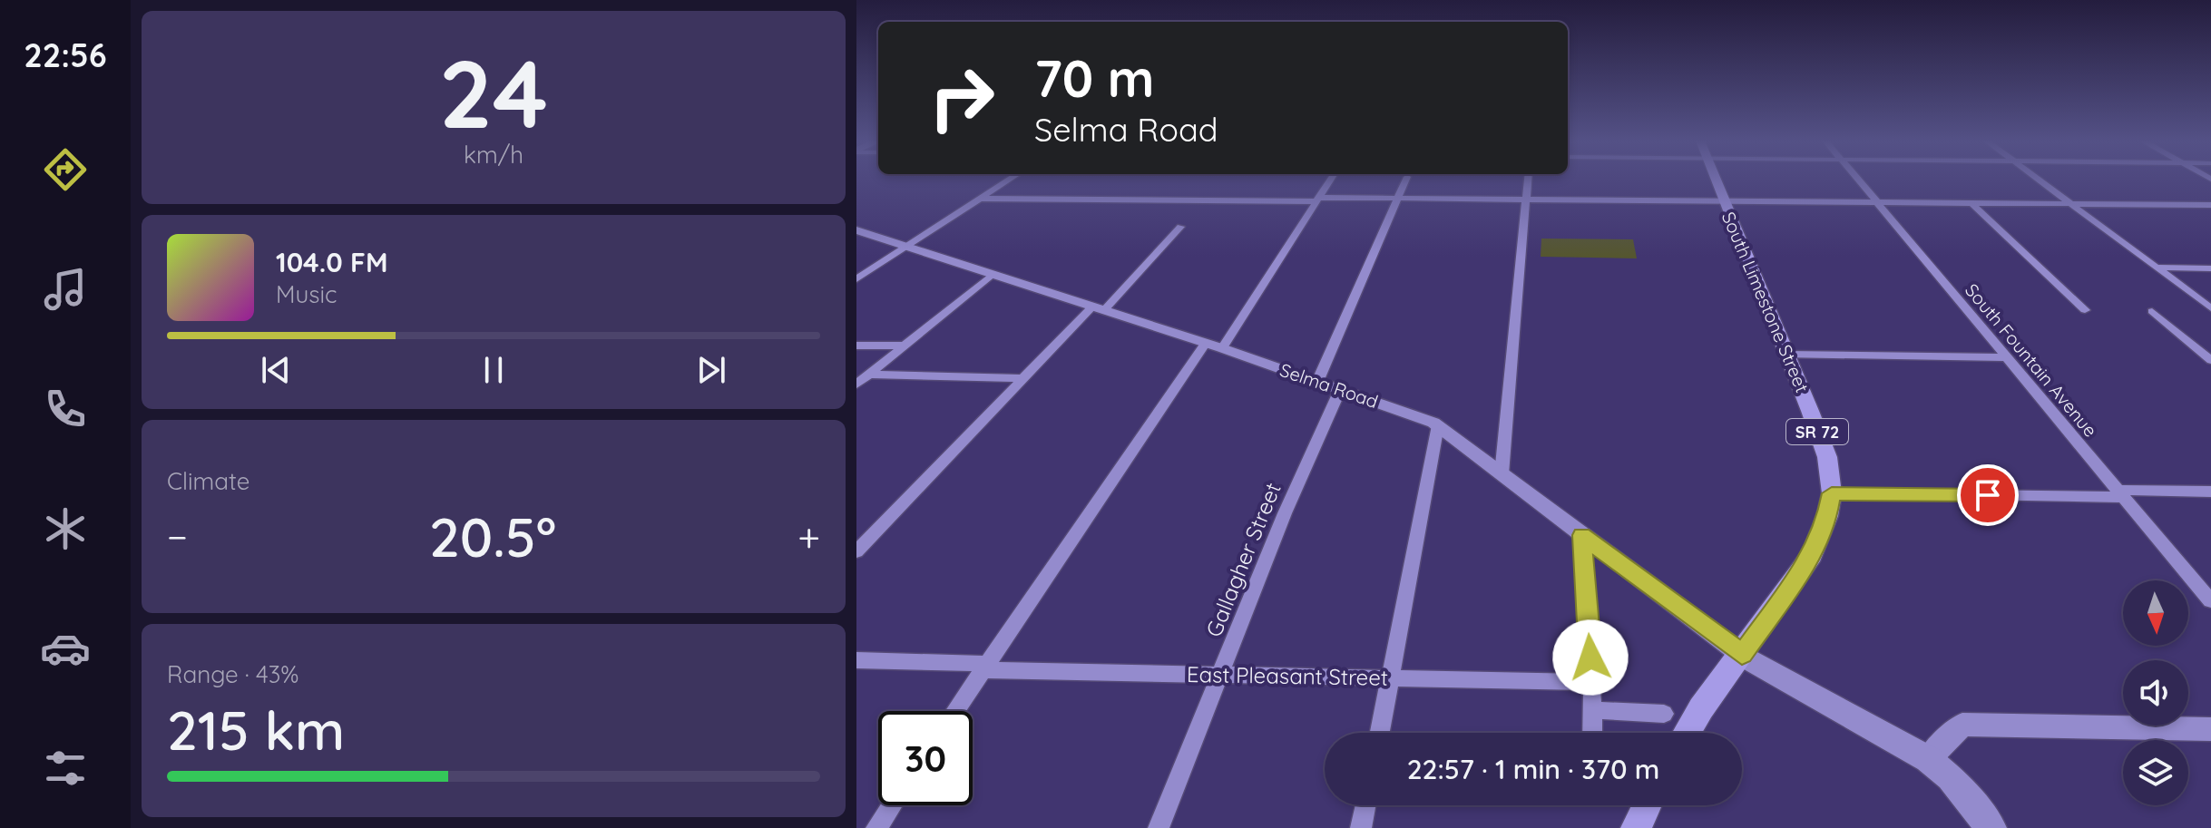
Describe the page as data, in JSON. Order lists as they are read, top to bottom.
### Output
{
  "streets": {
    "main road": ["South Limestone Street", "SR 72"],
    "street": [
      "South Fountain Avenue",
      "Selma Road",
      "Gallagher Street",
      "East Pleasant Street"
    ]
  },
  "crossings": [
    ["South Limestone Street", "Selma Road"],
    ["South Limestone Street", "SR 72"],
    ["Selma Road", "SR 72"],
    ["Selma Road", "Gallagher Street"],
    ["Gallagher Street", "East Pleasant Street"]
  ],
  "north": "bottom",
  "page": {
    "tabs": "22:56",
    "tile": [
      ["24", "km/h"],
      "Climate",
      ["Range · 43%", "215 km"]
    ],
    "turn": ["70 m", "Selma Road"],
    "song": ["104.0 FM", "Music"],
    "heat": ["−", "20.5°", "+"],
    "limit": "30",
    "trip": "22:57 · 1 min · 370 m"
  }
}
